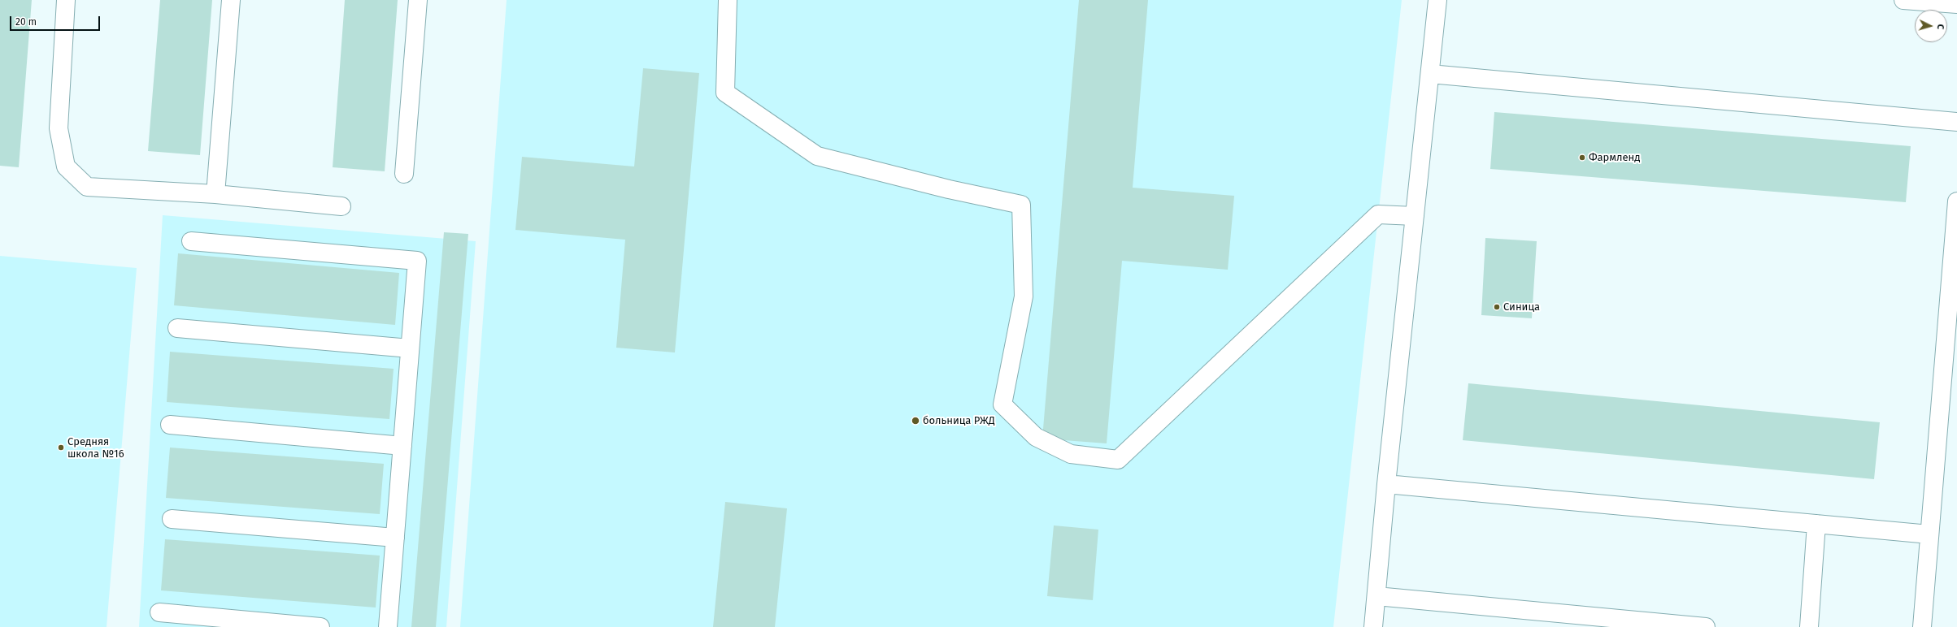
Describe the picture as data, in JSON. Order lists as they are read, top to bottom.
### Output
{
  "places": [
    "Фармленд",
    "Синица",
    "больница РЖД",
    "Средняя школа №16"
  ],
  "scale_bar": "20 m",
  "north": "right"
}
